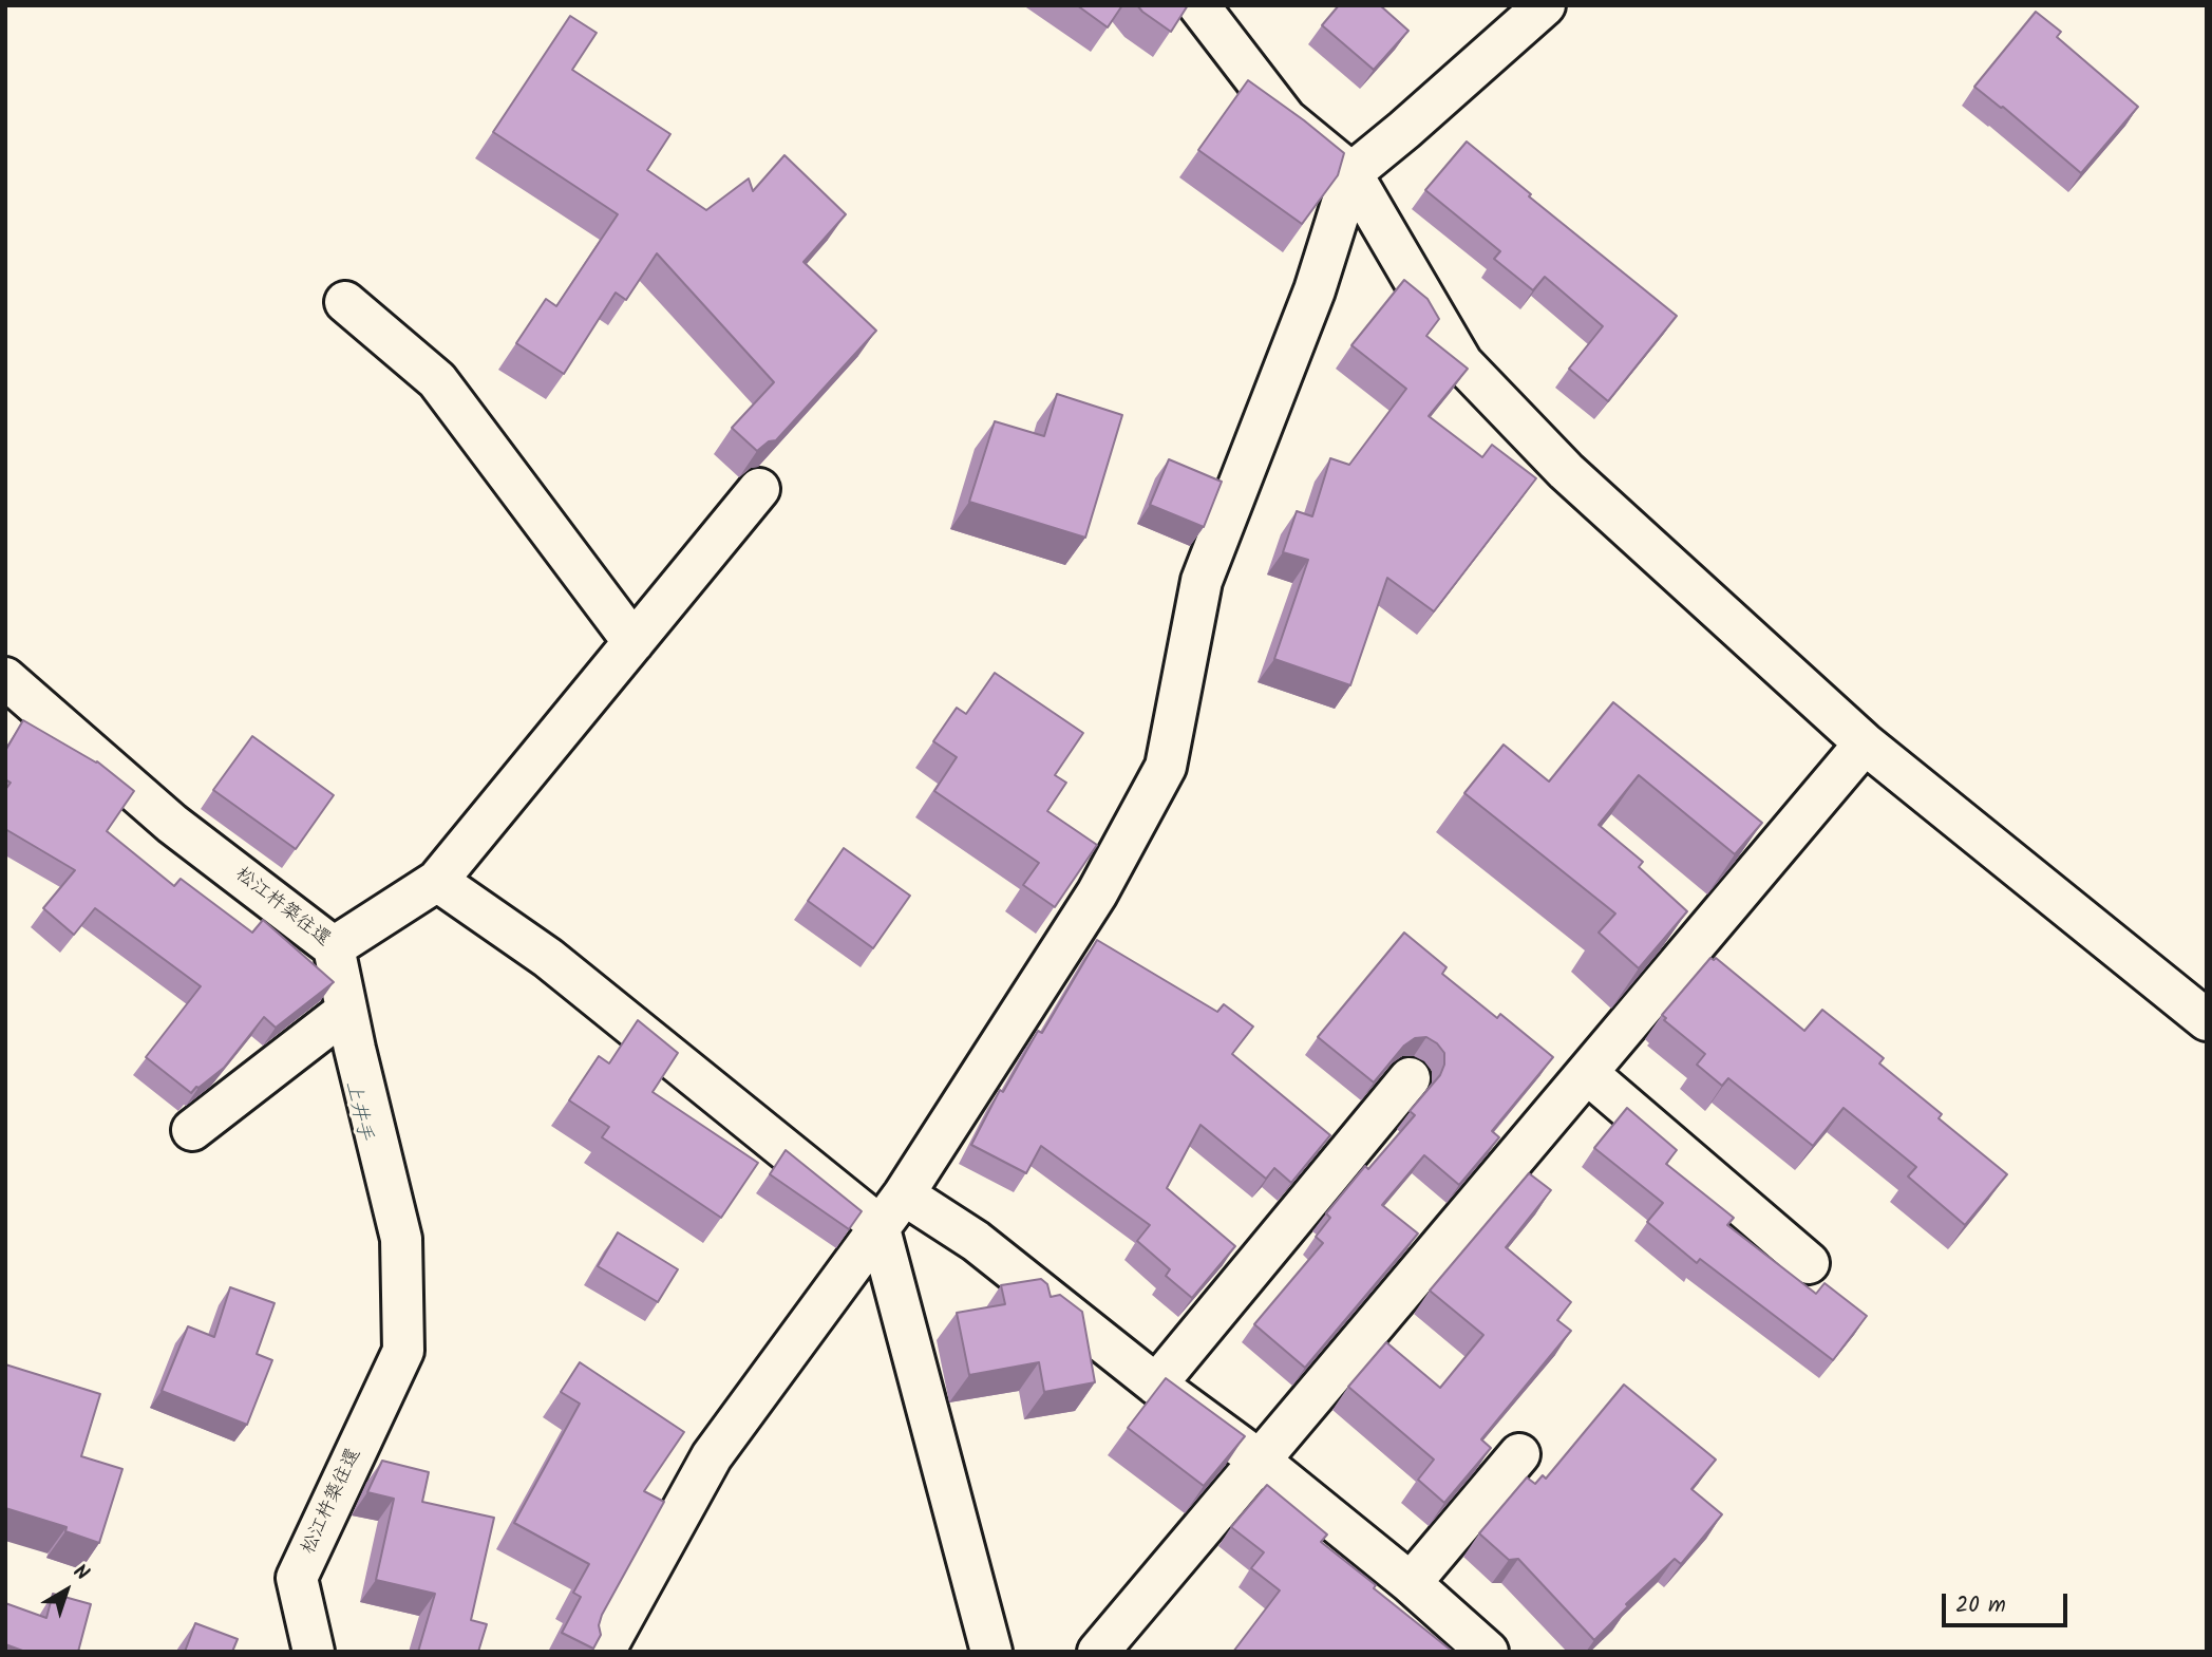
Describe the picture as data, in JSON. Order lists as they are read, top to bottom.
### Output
{
  "streets": {
    "street": ["松江杵築往還"]
  },
  "water": ["上井手"],
  "scale_bar": "20 m",
  "north": "top right"
}
